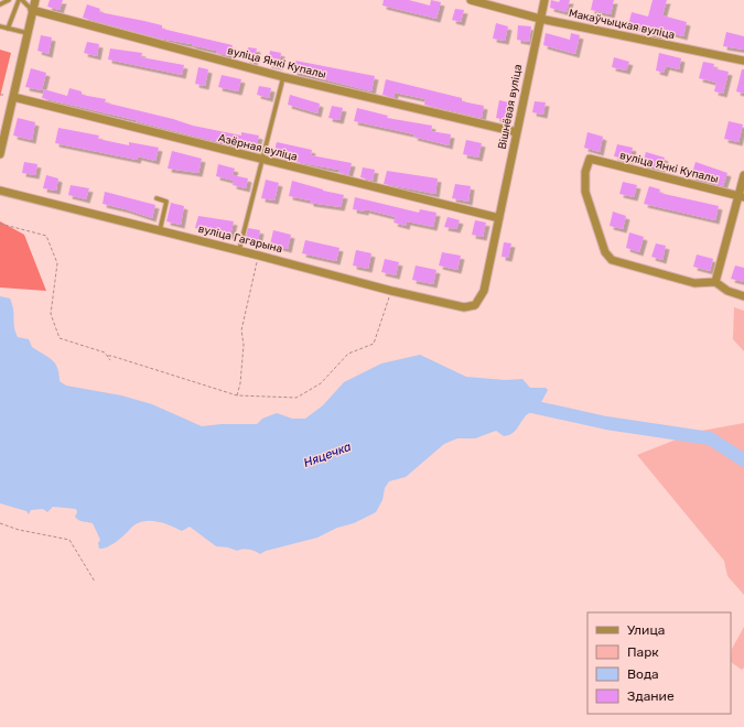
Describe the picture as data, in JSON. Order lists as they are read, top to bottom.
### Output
{
  "streets": {
    "street": [
      "Макаўчыцкая вуліца",
      "вуліца Янкі Купалы",
      "Вішнёвая вуліца",
      "Азёрная вуліца",
      "вуліца Гагарына"
    ]
  },
  "crossings": [
    ["Макаўчыцкая вуліца", "Вішнёвая вуліца"],
    ["вуліца Янкі Купалы", "Вішнёвая вуліца"],
    ["Вішнёвая вуліца", "Азёрная вуліца"],
    ["Вішнёвая вуліца", "вуліца Гагарына"]
  ],
  "water": ["Няцечка"],
  "legend": [
    "Улица",
    "Парк",
    "Вода",
    "Здание"
  ]
}
